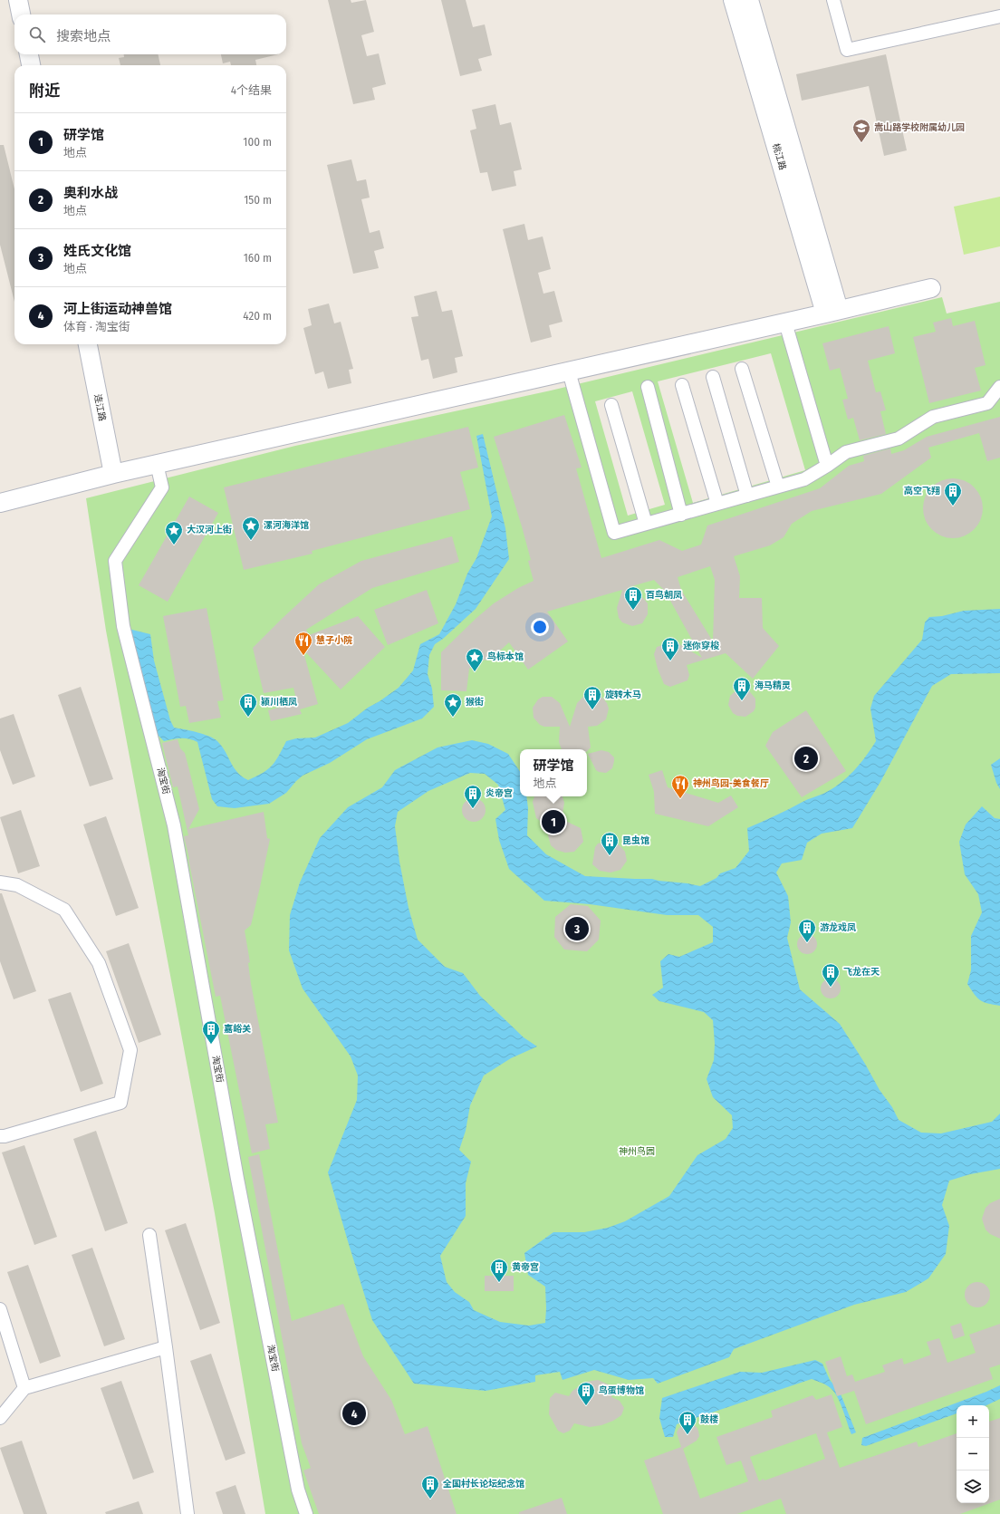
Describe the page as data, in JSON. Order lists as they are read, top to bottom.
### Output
{
  "streets": {
    "street": ["桃江路", "连江路", "淘宝街"]
  },
  "parks": ["神州鸟园"],
  "places": {
    "school or university": ["嵩山路学校附属幼儿园"],
    "building": [
      "高空飞翔",
      "百鸟朝凤",
      "迷你穿梭",
      "海马精灵",
      "旋转木马",
      "颍川栖凤",
      "炎帝宫",
      "昆虫馆",
      "游龙戏凤",
      "飞龙在天",
      "嘉峪关",
      "黄帝宫",
      "鸟蛋博物馆",
      "鼓楼",
      "全国村长论坛纪念馆"
    ],
    "place": [
      "漯河海洋馆",
      "大汉河上街",
      "鸟标本馆",
      "猴街"
    ],
    "restaurant": ["慧子小院", "神州鸟园-美食餐厅"]
  },
  "page": {
    "search": "搜索地点",
    "heading": ["附近", "4个结果"],
    "list": [
      {
        "mark": "1",
        "name": "研学馆",
        "note": "地点",
        "value": "100 m"
      },
      {
        "mark": "2",
        "name": "奥利水战",
        "note": "地点",
        "value": "150 m"
      },
      {
        "mark": "3",
        "name": "姓氏文化馆",
        "note": "地点",
        "value": "160 m"
      },
      {
        "mark": "4",
        "name": "河上街运动神兽馆",
        "note": "体育 · 淘宝街",
        "value": "420 m"
      }
    ],
    "pins": [
      "2",
      "1",
      "3",
      "4"
    ],
    "popup": ["研学馆", "地点"],
    "map_buttons": ["+", "−"]
  }
}
